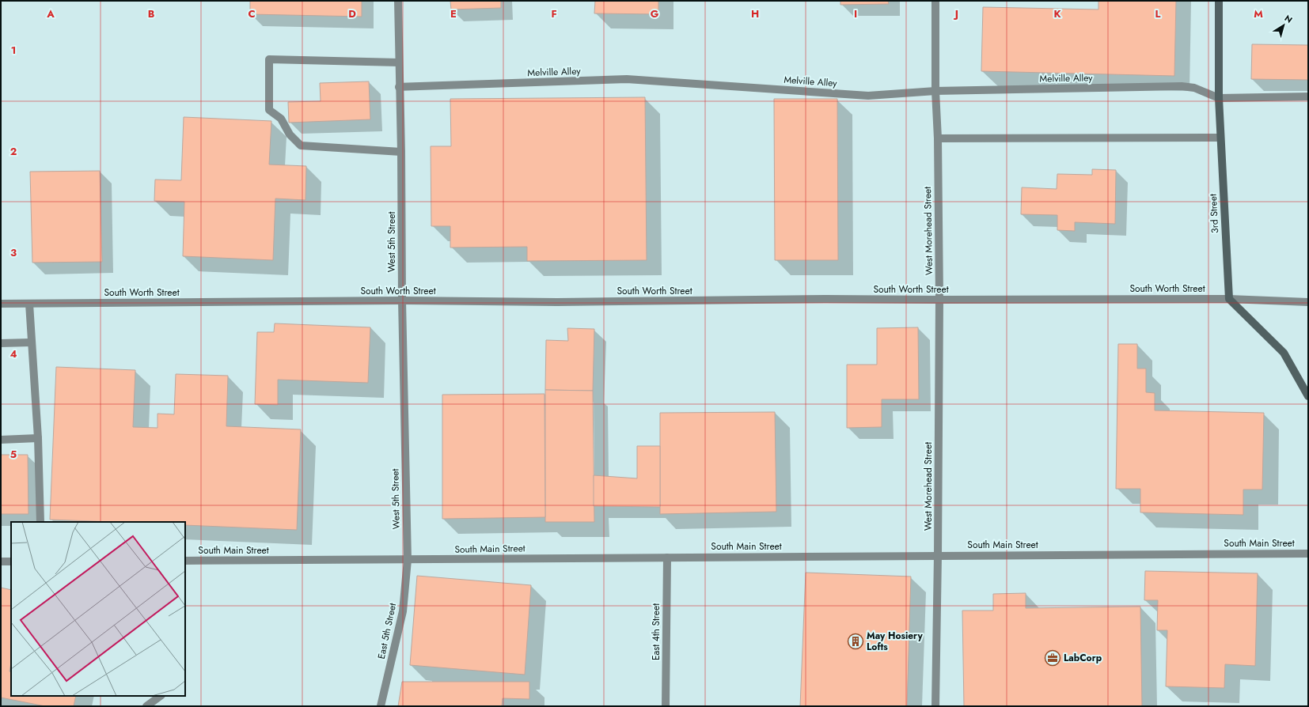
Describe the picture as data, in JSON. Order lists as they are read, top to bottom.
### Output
{
  "streets": {
    "main road": ["3rd Street"],
    "street": [
      "Melville Alley",
      "West Morehead Street",
      "West 5th Street",
      "South Worth Street",
      "South Main Street",
      "East 5th Street",
      "East 4th Street"
    ]
  },
  "crossings": [
    ["Melville Alley", "3rd Street"],
    ["Melville Alley", "West Morehead Street"],
    ["Melville Alley", "West 5th Street"],
    ["3rd Street", "South Worth Street"],
    ["West Morehead Street", "South Worth Street"],
    ["West Morehead Street", "South Main Street"],
    ["West 5th Street", "South Worth Street"],
    ["West 5th Street", "South Main Street"],
    ["West 5th Street", "East 5th Street"],
    ["South Main Street", "East 5th Street"],
    ["South Main Street", "East 4th Street"]
  ],
  "places": {
    "building": ["May Hosiery Lofts"],
    "office": ["LabCorp"]
  },
  "north": "top right",
  "grid": {
    "columns": [
      "A",
      "B",
      "C",
      "D",
      "E",
      "F",
      "G",
      "H",
      "I",
      "J",
      "K",
      "L",
      "M"
    ],
    "rows": [
      "1",
      "2",
      "3",
      "4",
      "5"
    ]
  }
}
